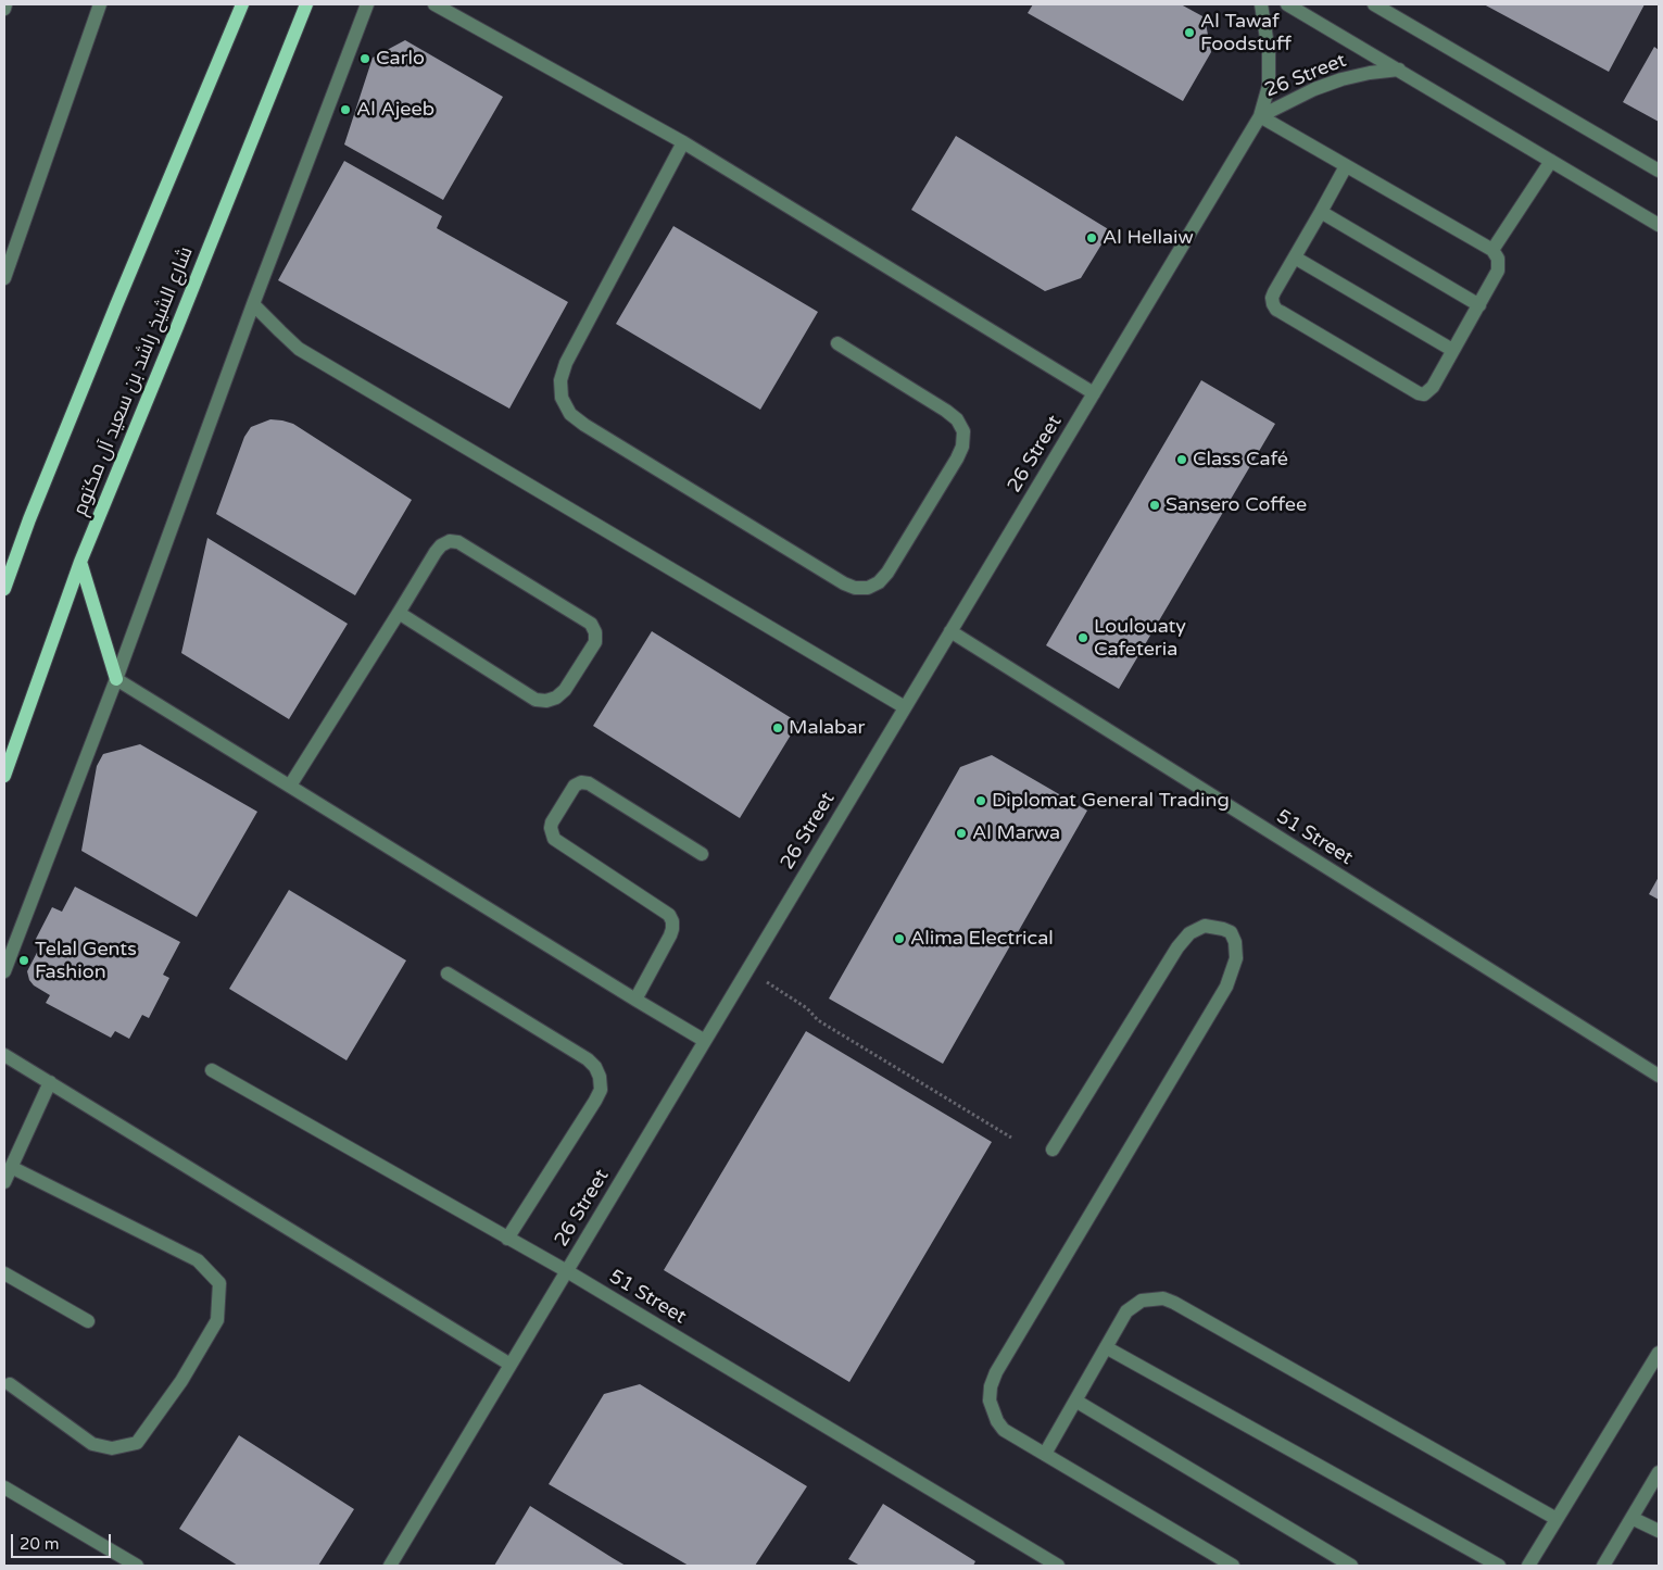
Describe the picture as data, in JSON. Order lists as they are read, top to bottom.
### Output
{
  "streets": {
    "main road": ["شارع الشيخ راشد بن سعيد آل مكتوم"],
    "street": ["26 Street", "51 Street"]
  },
  "crossings": [
    ["26 Street", "51 Street"]
  ],
  "places": [
    "Al Tawaf Foodstuff",
    "Carlo",
    "Al Ajeeb",
    "Al Hellaiw",
    "Class Café",
    "Sansero Coffee",
    "Loulouaty Cafeteria",
    "Malabar",
    "Diplomat General Trading",
    "Al Marwa",
    "Alima Electrical",
    "Telal Gents Fashion"
  ],
  "scale_bar": "20 m"
}
